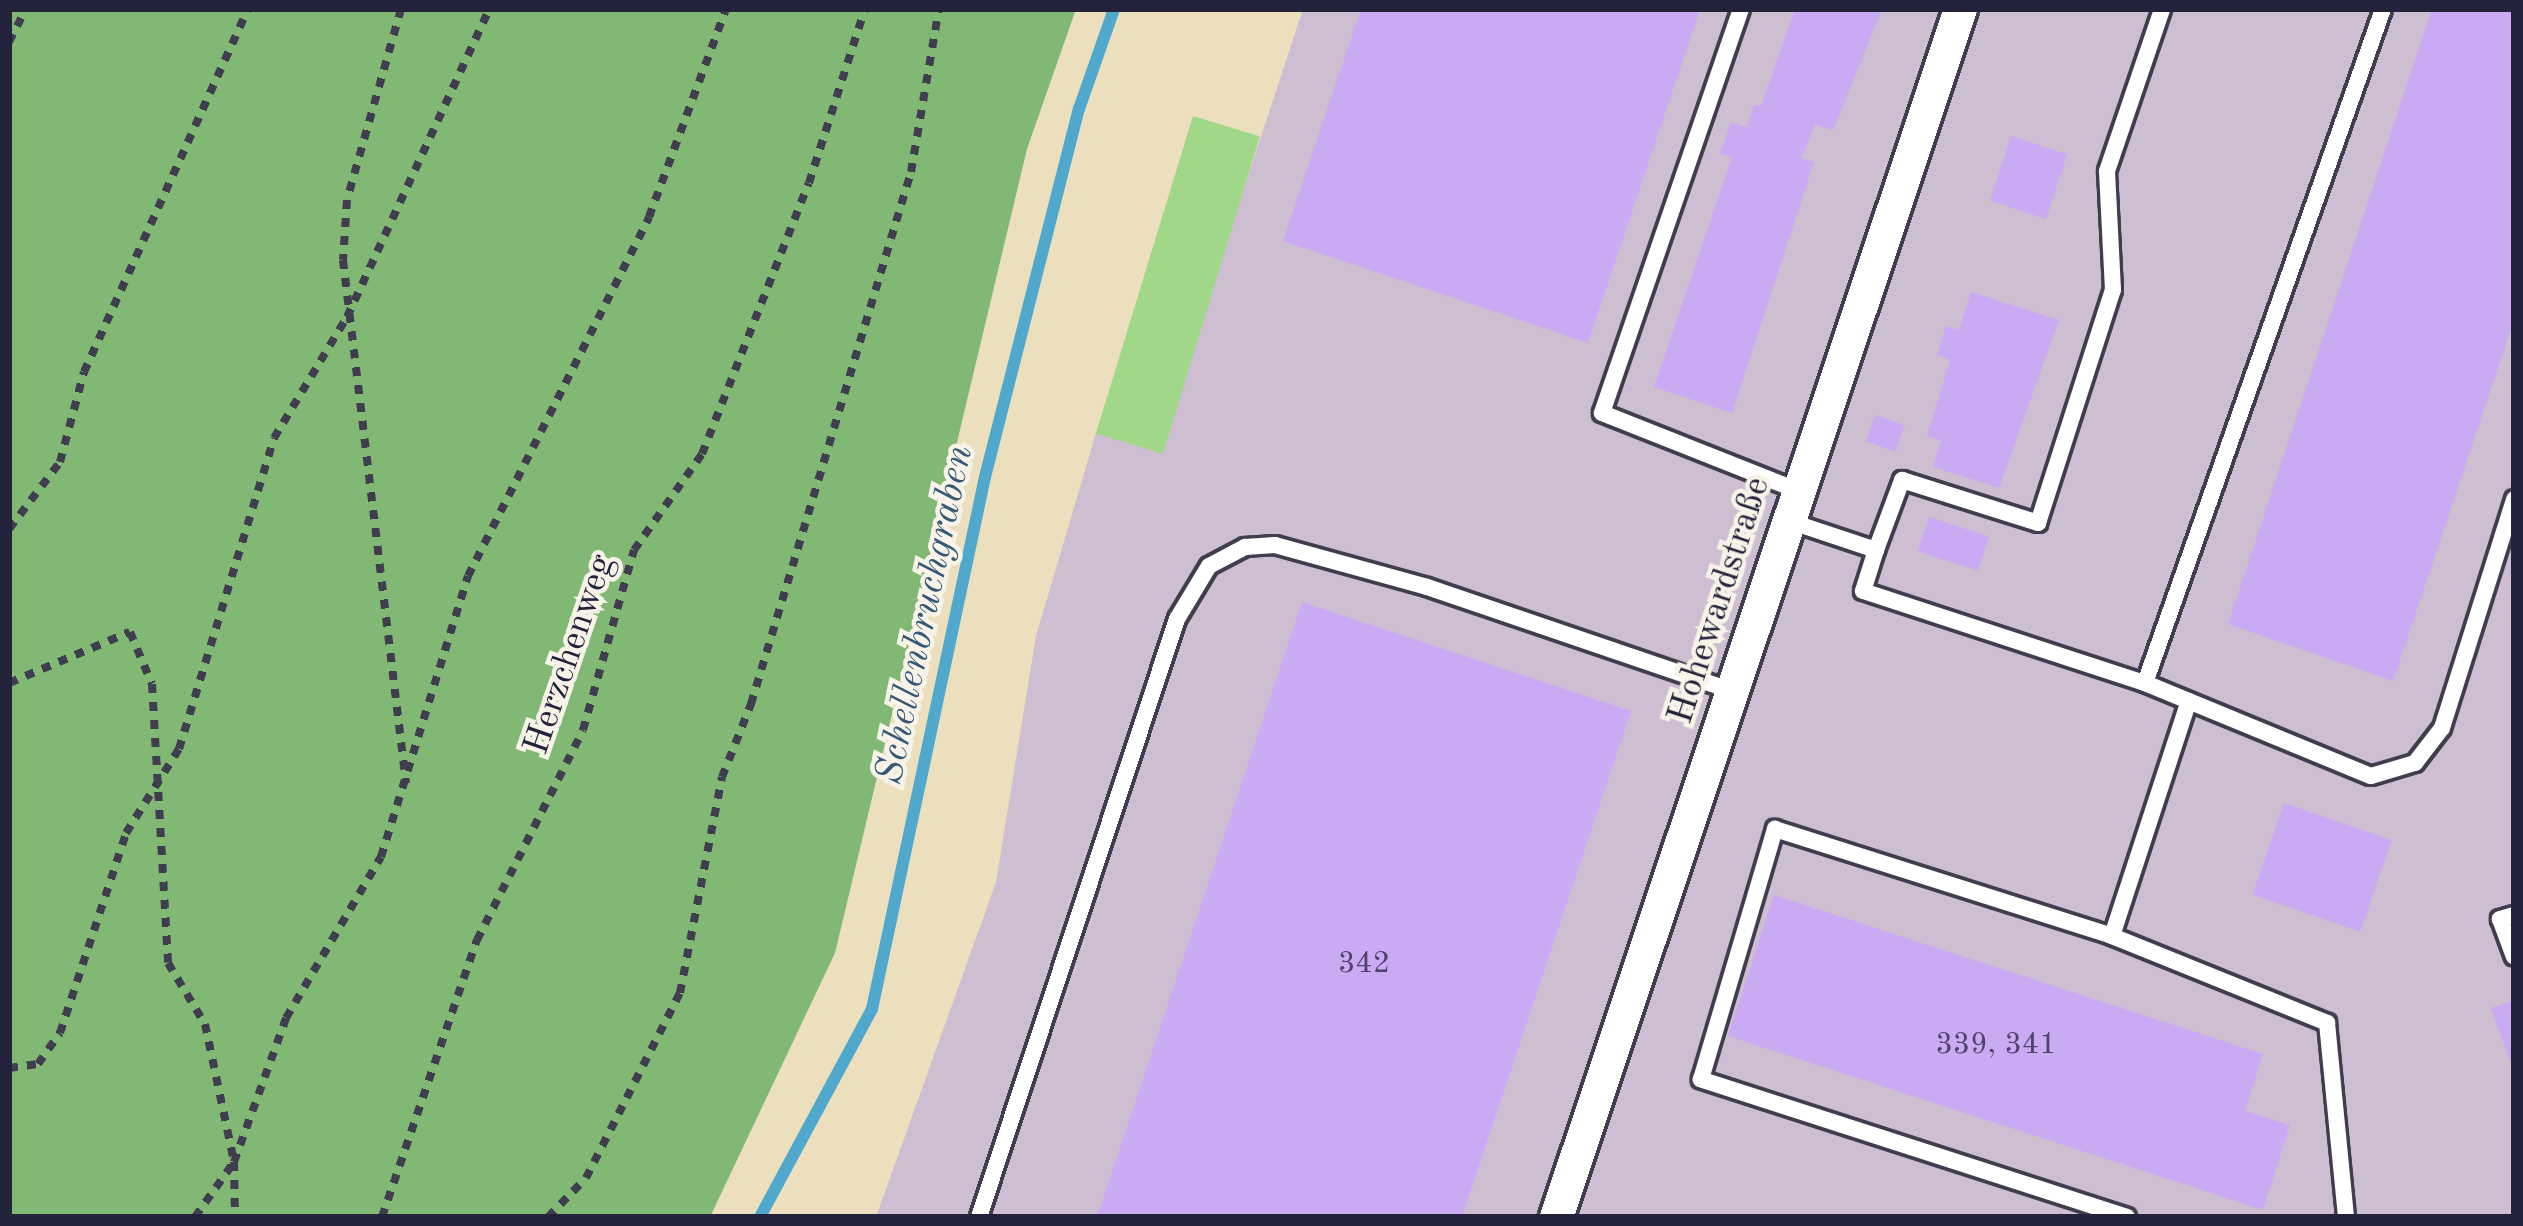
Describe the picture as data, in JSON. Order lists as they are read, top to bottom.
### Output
{
  "streets": {
    "street": ["Hohewardstraße"],
    "path": ["Herzchenweg"]
  },
  "water": ["Schellenbruchgraben"],
  "house_numbers": ["342", "339, 341"]
}
